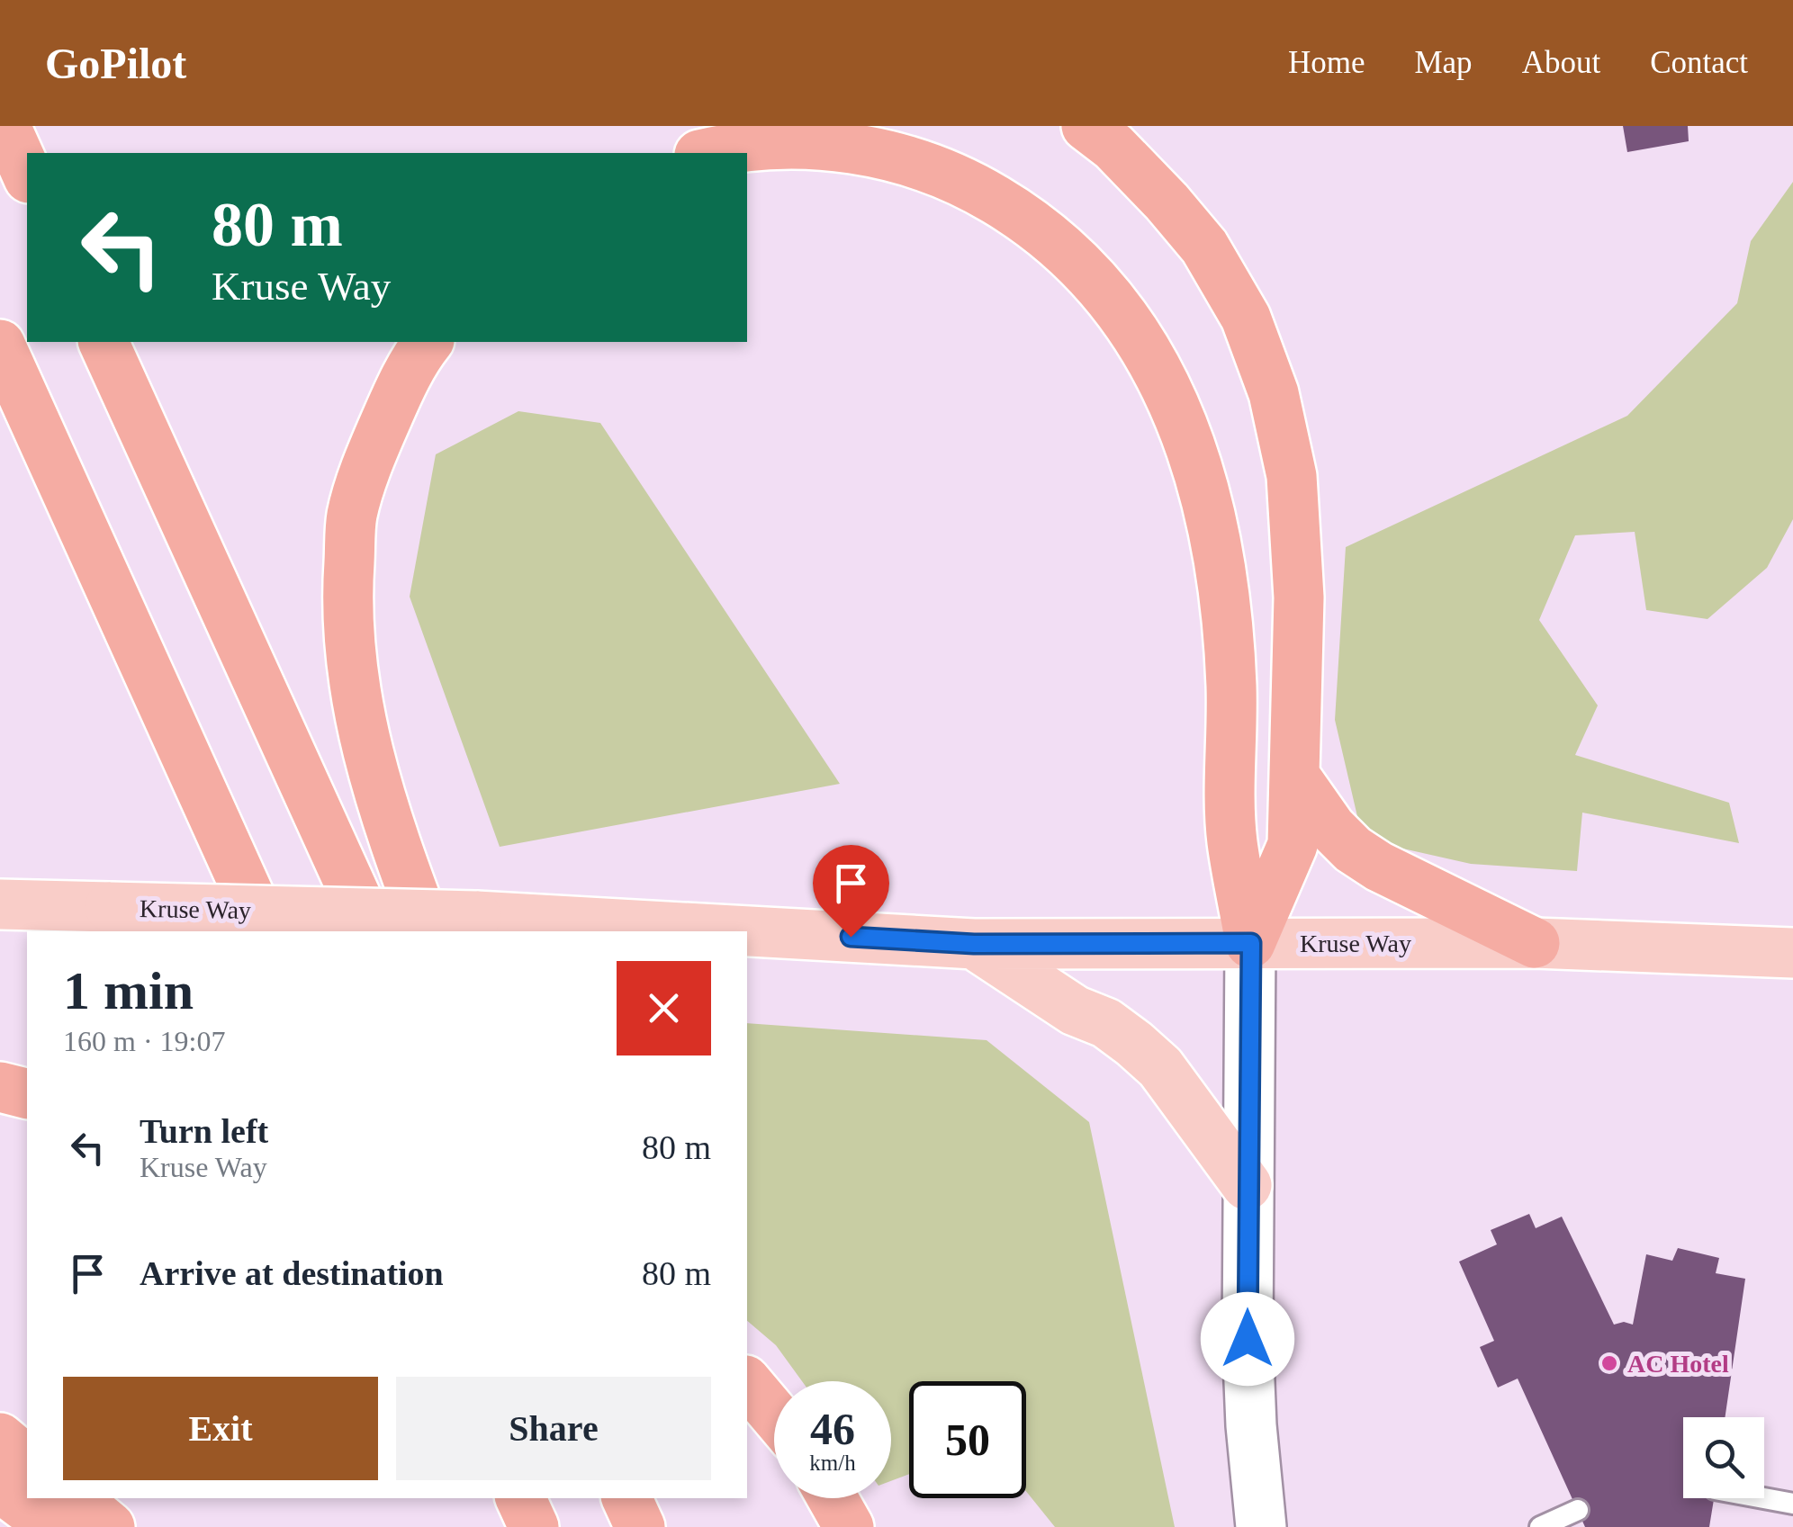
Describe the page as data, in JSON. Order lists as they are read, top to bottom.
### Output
{
  "streets": {
    "main road": ["Kruse Way"]
  },
  "places": ["AC Hotel"],
  "page": {
    "header": "GoPilot",
    "nav": [
      "Home",
      "Map",
      "About",
      "Contact"
    ],
    "turn": ["80 m", "Kruse Way"],
    "heading": ["1 min", "160 m · 19:07"],
    "list": [
      {
        "name": "Turn left",
        "note": "Kruse Way",
        "value": "80 m"
      },
      {
        "name": "Arrive at destination",
        "value": "80 m"
      }
    ],
    "buttons": ["Exit", "Share"],
    "speed": "46 km/h",
    "limit": "50"
  }
}
